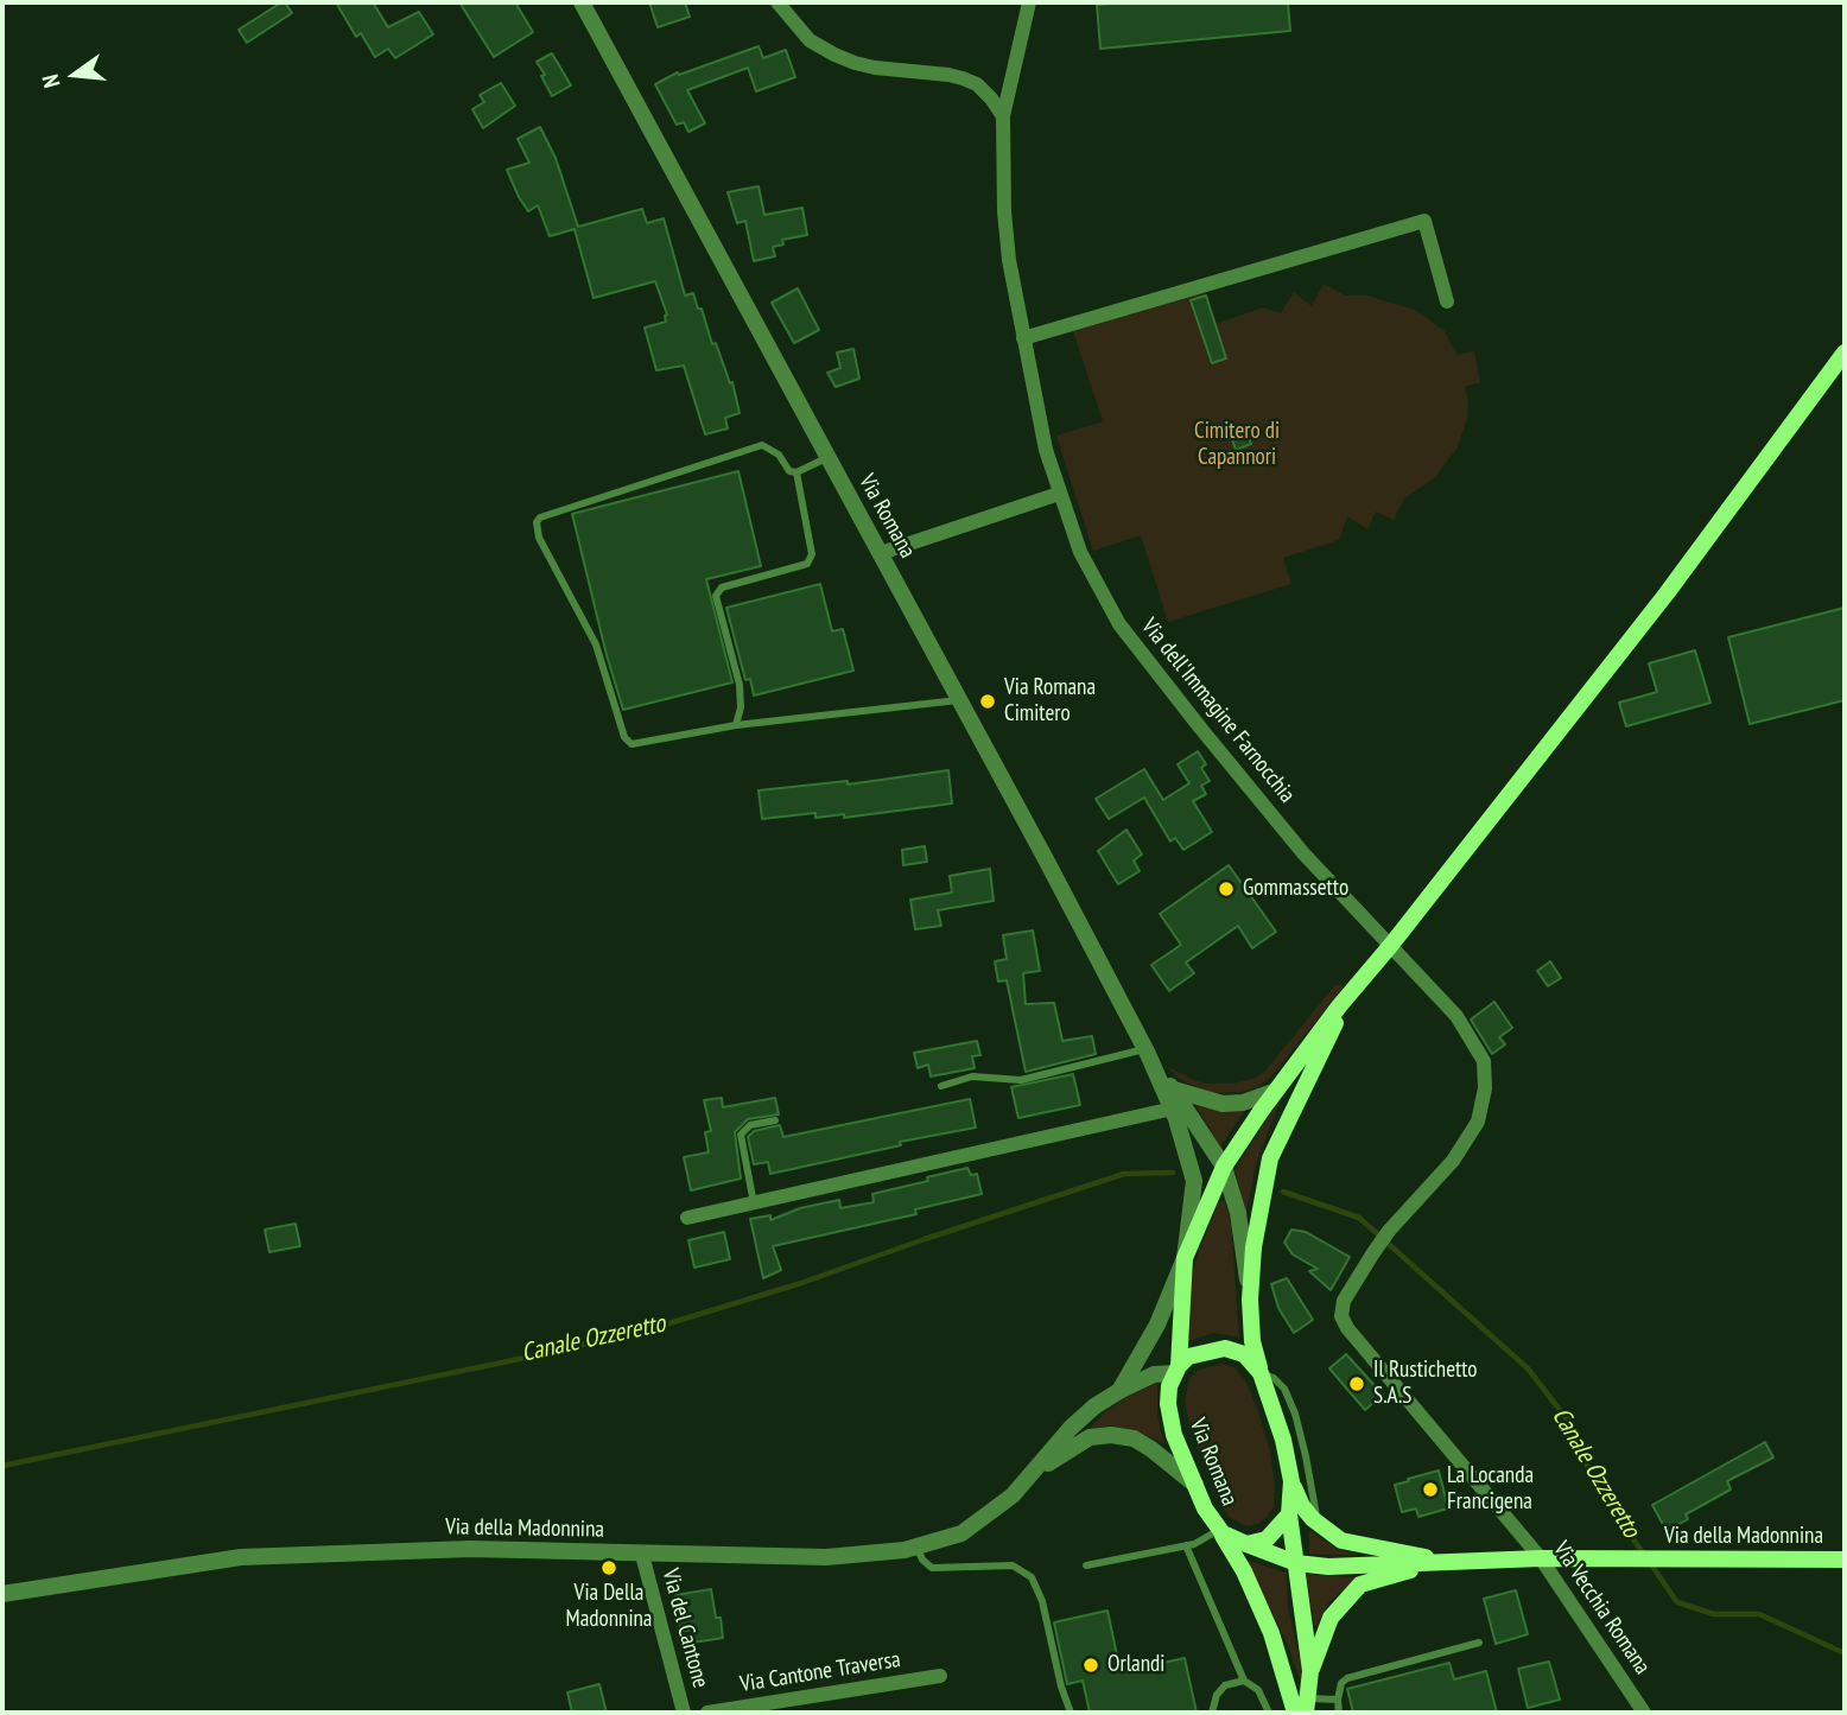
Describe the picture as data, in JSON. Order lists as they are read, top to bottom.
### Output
{
  "streets": {
    "main road": ["Via Romana", "Via della Madonnina"],
    "street": [
      "Via dell'Immagine Farnocchia",
      "Via Vecchia Romana",
      "Via del Cantone",
      "Via Cantone Traversa"
    ]
  },
  "crossings": [
    ["Via Romana", "Via della Madonnina"],
    ["Via dell'Immagine Farnocchia", "Via Vecchia Romana"],
    ["Via della Madonnina", "Via Vecchia Romana"],
    ["Via della Madonnina", "Via del Cantone"]
  ],
  "water": ["Canale Ozzeretto"],
  "parks": ["Cimitero di Capannori"],
  "places": [
    "Via Romana Cimitero",
    "Gommassetto",
    "Il Rustichetto S.A.S",
    "La Locanda Francigena",
    "Via Della Madonnina",
    "Orlandi"
  ],
  "north": "left"
}
